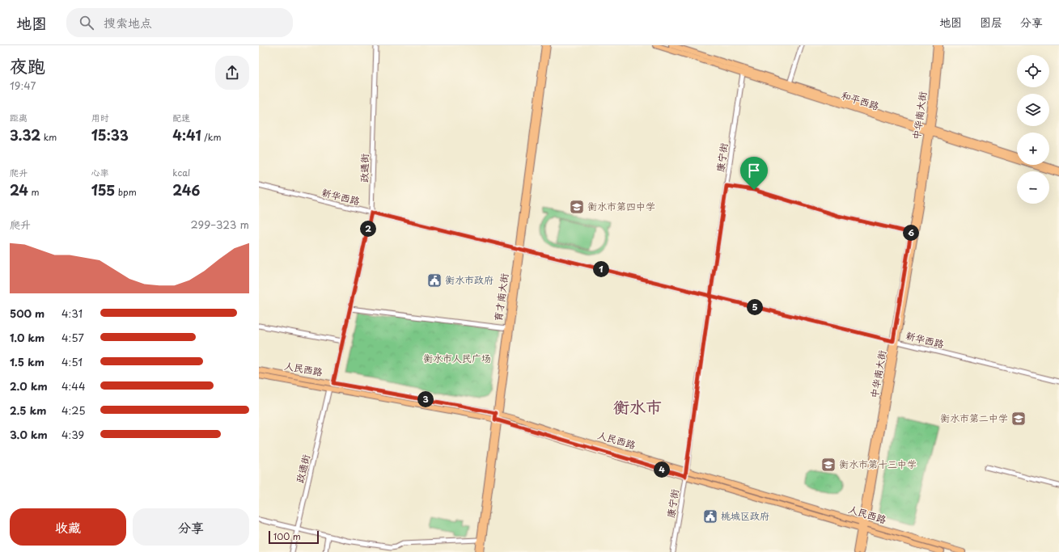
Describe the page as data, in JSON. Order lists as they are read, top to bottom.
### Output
{
  "streets": {
    "main road": [
      "和平西路",
      "中华南大街",
      "育才南大街",
      "人民西路"
    ],
    "street": ["康宁街", "政通街", "新华西路"]
  },
  "crossings": [
    ["和平西路", "中华南大街"],
    ["和平西路", "康宁街"],
    ["中华南大街", "新华西路"],
    ["中华南大街", "人民西路"],
    ["康宁街", "新华西路"],
    ["康宁街", "人民西路"],
    ["政通街", "新华西路"],
    ["政通街", "人民西路"],
    ["新华西路", "育才南大街"],
    ["育才南大街", "人民西路"]
  ],
  "districts": ["衡水市"],
  "parks": ["衡水市人民广场"],
  "places": {
    "school or university": ["衡水市第四中学", "衡水市第二中学", "衡水市第十三中学"],
    "public building": ["衡水市政府", "桃城区政府"]
  },
  "scale_bar": "100 m",
  "page": {
    "header": "地图",
    "search": "搜索地点",
    "nav": ["地图", "图层", "分享"],
    "heading": ["夜跑", "19:47"],
    "map_buttons": ["+", "−"],
    "stats": [
      ["距离", "3.32 km"],
      ["用时", "15:33"],
      ["配速", "4:41 /km"],
      ["爬升", "24 m"],
      ["心率", "155 bpm"],
      ["kcal", "246"]
    ],
    "chart": ["爬升", "299–323 m"],
    "pins": [
      "2",
      "6",
      "1",
      "5",
      "3",
      "4"
    ],
    "list": [
      {
        "name": "500 m",
        "note": "4:31"
      },
      {
        "name": "1.0 km",
        "note": "4:57"
      },
      {
        "name": "1.5 km",
        "note": "4:51"
      },
      {
        "name": "2.0 km",
        "note": "4:44"
      },
      {
        "name": "2.5 km",
        "note": "4:25"
      },
      {
        "name": "3.0 km",
        "note": "4:39"
      }
    ],
    "buttons": ["收藏", "分享"],
    "scale": "100 m"
  }
}
